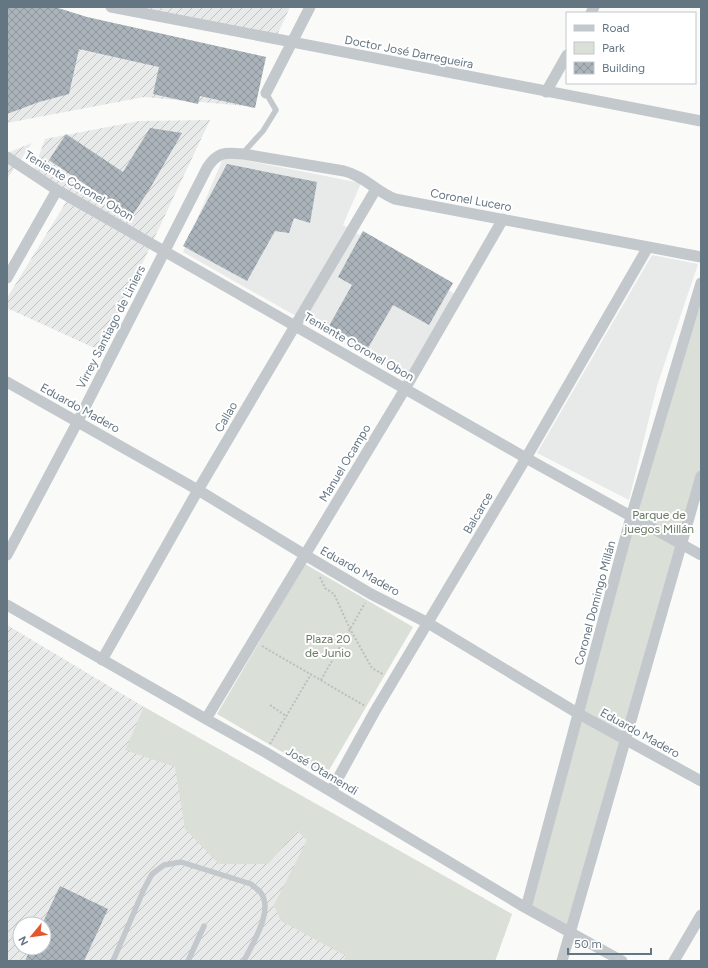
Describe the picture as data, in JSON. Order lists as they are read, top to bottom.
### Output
{
  "streets": {
    "street": [
      "Doctor José Darregueira",
      "Teniente Coronel Obon",
      "Coronel Lucero",
      "Virrey Santiago de Liniers",
      "Eduardo Madero",
      "Callao",
      "Manuel Ocampo",
      "Balcarce",
      "Coronel Domingo Millán",
      "José Otamendi"
    ]
  },
  "crossings": [
    ["Teniente Coronel Obon", "Virrey Santiago de Liniers"],
    ["Teniente Coronel Obon", "Callao"],
    ["Teniente Coronel Obon", "Manuel Ocampo"],
    ["Teniente Coronel Obon", "Balcarce"],
    ["Teniente Coronel Obon", "Coronel Domingo Millán"],
    ["Coronel Lucero", "Virrey Santiago de Liniers"],
    ["Coronel Lucero", "Callao"],
    ["Coronel Lucero", "Manuel Ocampo"],
    ["Coronel Lucero", "Balcarce"],
    ["Virrey Santiago de Liniers", "Eduardo Madero"],
    ["Eduardo Madero", "Callao"],
    ["Eduardo Madero", "Manuel Ocampo"],
    ["Eduardo Madero", "Balcarce"],
    ["Eduardo Madero", "Coronel Domingo Millán"],
    ["Callao", "José Otamendi"],
    ["Manuel Ocampo", "José Otamendi"],
    ["Balcarce", "José Otamendi"],
    ["Coronel Domingo Millán", "José Otamendi"]
  ],
  "parks": ["Parque de juegos Millán", "Plaza 20 de Junio"],
  "legend": ["Road", "Park", "Building"],
  "scale_bar": "50 m",
  "north": "bottom left"
}
